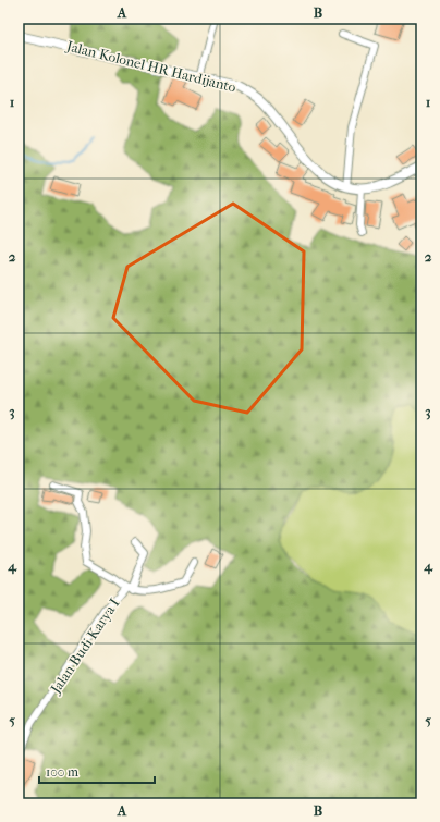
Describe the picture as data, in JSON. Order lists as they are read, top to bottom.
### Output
{
  "streets": {
    "main road": ["Jalan Kolonel HR Hardijanto"],
    "street": ["Jalan Budi Karya I"]
  },
  "scale_bar": "100 m",
  "grid": {
    "columns": ["A", "B"],
    "rows": [
      "1",
      "2",
      "3",
      "4",
      "5"
    ]
  }
}
